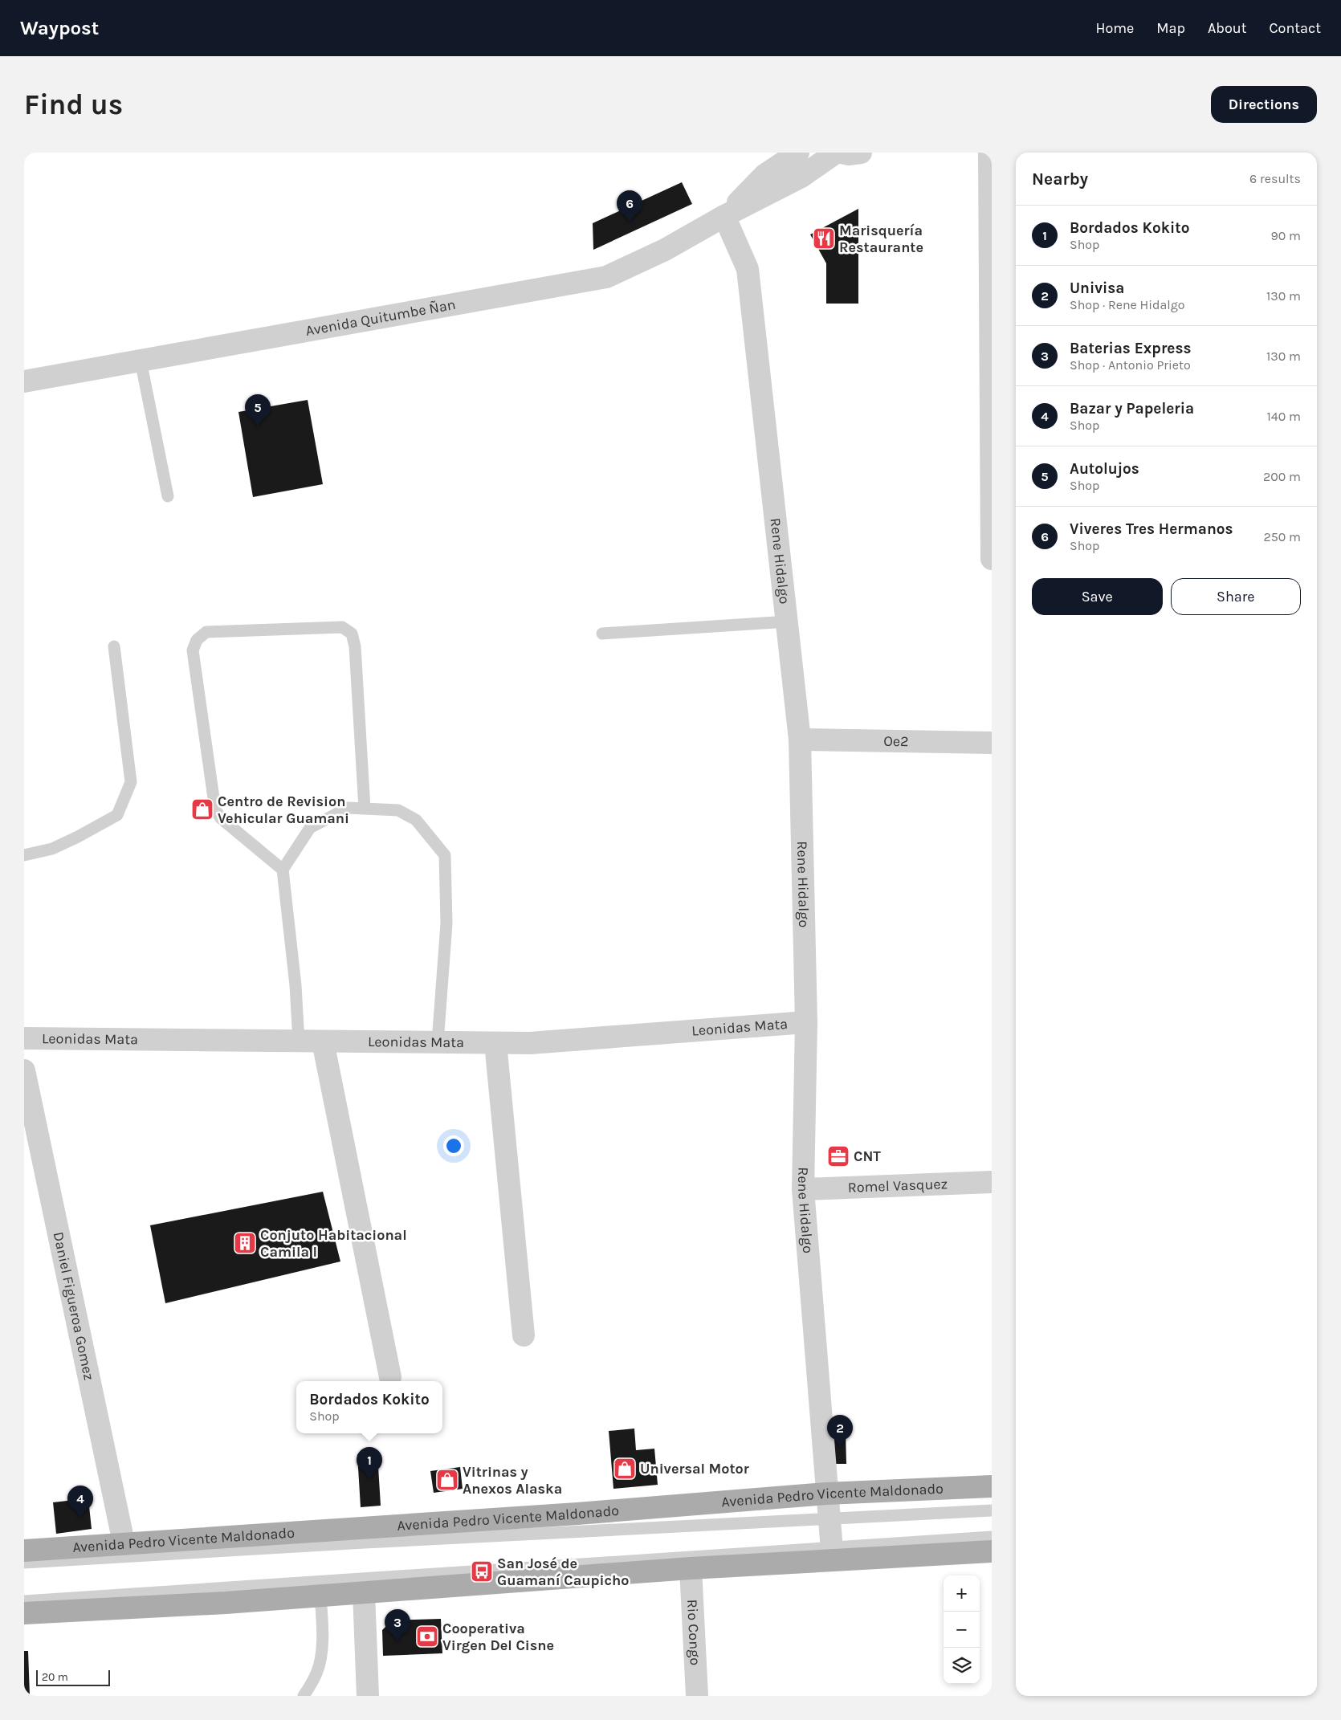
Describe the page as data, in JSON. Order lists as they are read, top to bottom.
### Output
{
  "streets": {
    "main road": ["Avenida Pedro Vicente Maldonado"],
    "street": [
      "Avenida Quitumbe Ñan",
      "Rene Hidalgo",
      "Oe2",
      "Leonidas Mata",
      "Romel Vasquez",
      "Daniel Figueroa Gomez",
      "Rio Congo"
    ]
  },
  "crossings": [
    ["Avenida Quitumbe Ñan", "Rene Hidalgo"],
    ["Rene Hidalgo", "Oe2"],
    ["Rene Hidalgo", "Leonidas Mata"],
    ["Rene Hidalgo", "Romel Vasquez"],
    ["Rene Hidalgo", "Avenida Pedro Vicente Maldonado"],
    ["Daniel Figueroa Gomez", "Avenida Pedro Vicente Maldonado"]
  ],
  "places": {
    "restaurant": ["Marisquería Restaurante"],
    "shop": ["Centro de Revision Vehicular Guamani", "Universal Motor", "Vitrinas y Anexos Alaska"],
    "office": ["CNT"],
    "building": ["Conjuto Habitacional Camila I"],
    "bus stop": ["San José de Guamaní Caupicho"],
    "bank": ["Cooperativa Virgen Del Cisne"]
  },
  "scale_bar": "20 m",
  "page": {
    "header": "Waypost",
    "nav": [
      "Home",
      "Map",
      "About",
      "Contact"
    ],
    "buttons": [
      "Directions",
      ["Save", "Share"]
    ],
    "title": "Find us",
    "heading": ["Nearby", "6 results"],
    "pins": [
      "6",
      "5",
      "2",
      "1",
      "4",
      "3"
    ],
    "list": [
      {
        "mark": "1",
        "name": "Bordados Kokito",
        "note": "Shop",
        "value": "90 m"
      },
      {
        "mark": "2",
        "name": "Univisa",
        "note": "Shop · Rene Hidalgo",
        "value": "130 m"
      },
      {
        "mark": "3",
        "name": "Baterias Express",
        "note": "Shop · Antonio Prieto",
        "value": "130 m"
      },
      {
        "mark": "4",
        "name": "Bazar y Papeleria",
        "note": "Shop",
        "value": "140 m"
      },
      {
        "mark": "5",
        "name": "Autolujos",
        "note": "Shop",
        "value": "200 m"
      },
      {
        "mark": "6",
        "name": "Viveres Tres Hermanos",
        "note": "Shop",
        "value": "250 m"
      }
    ],
    "popup": ["Bordados Kokito", "Shop"],
    "map_buttons": ["+", "−"],
    "scale": "20 m"
  }
}
